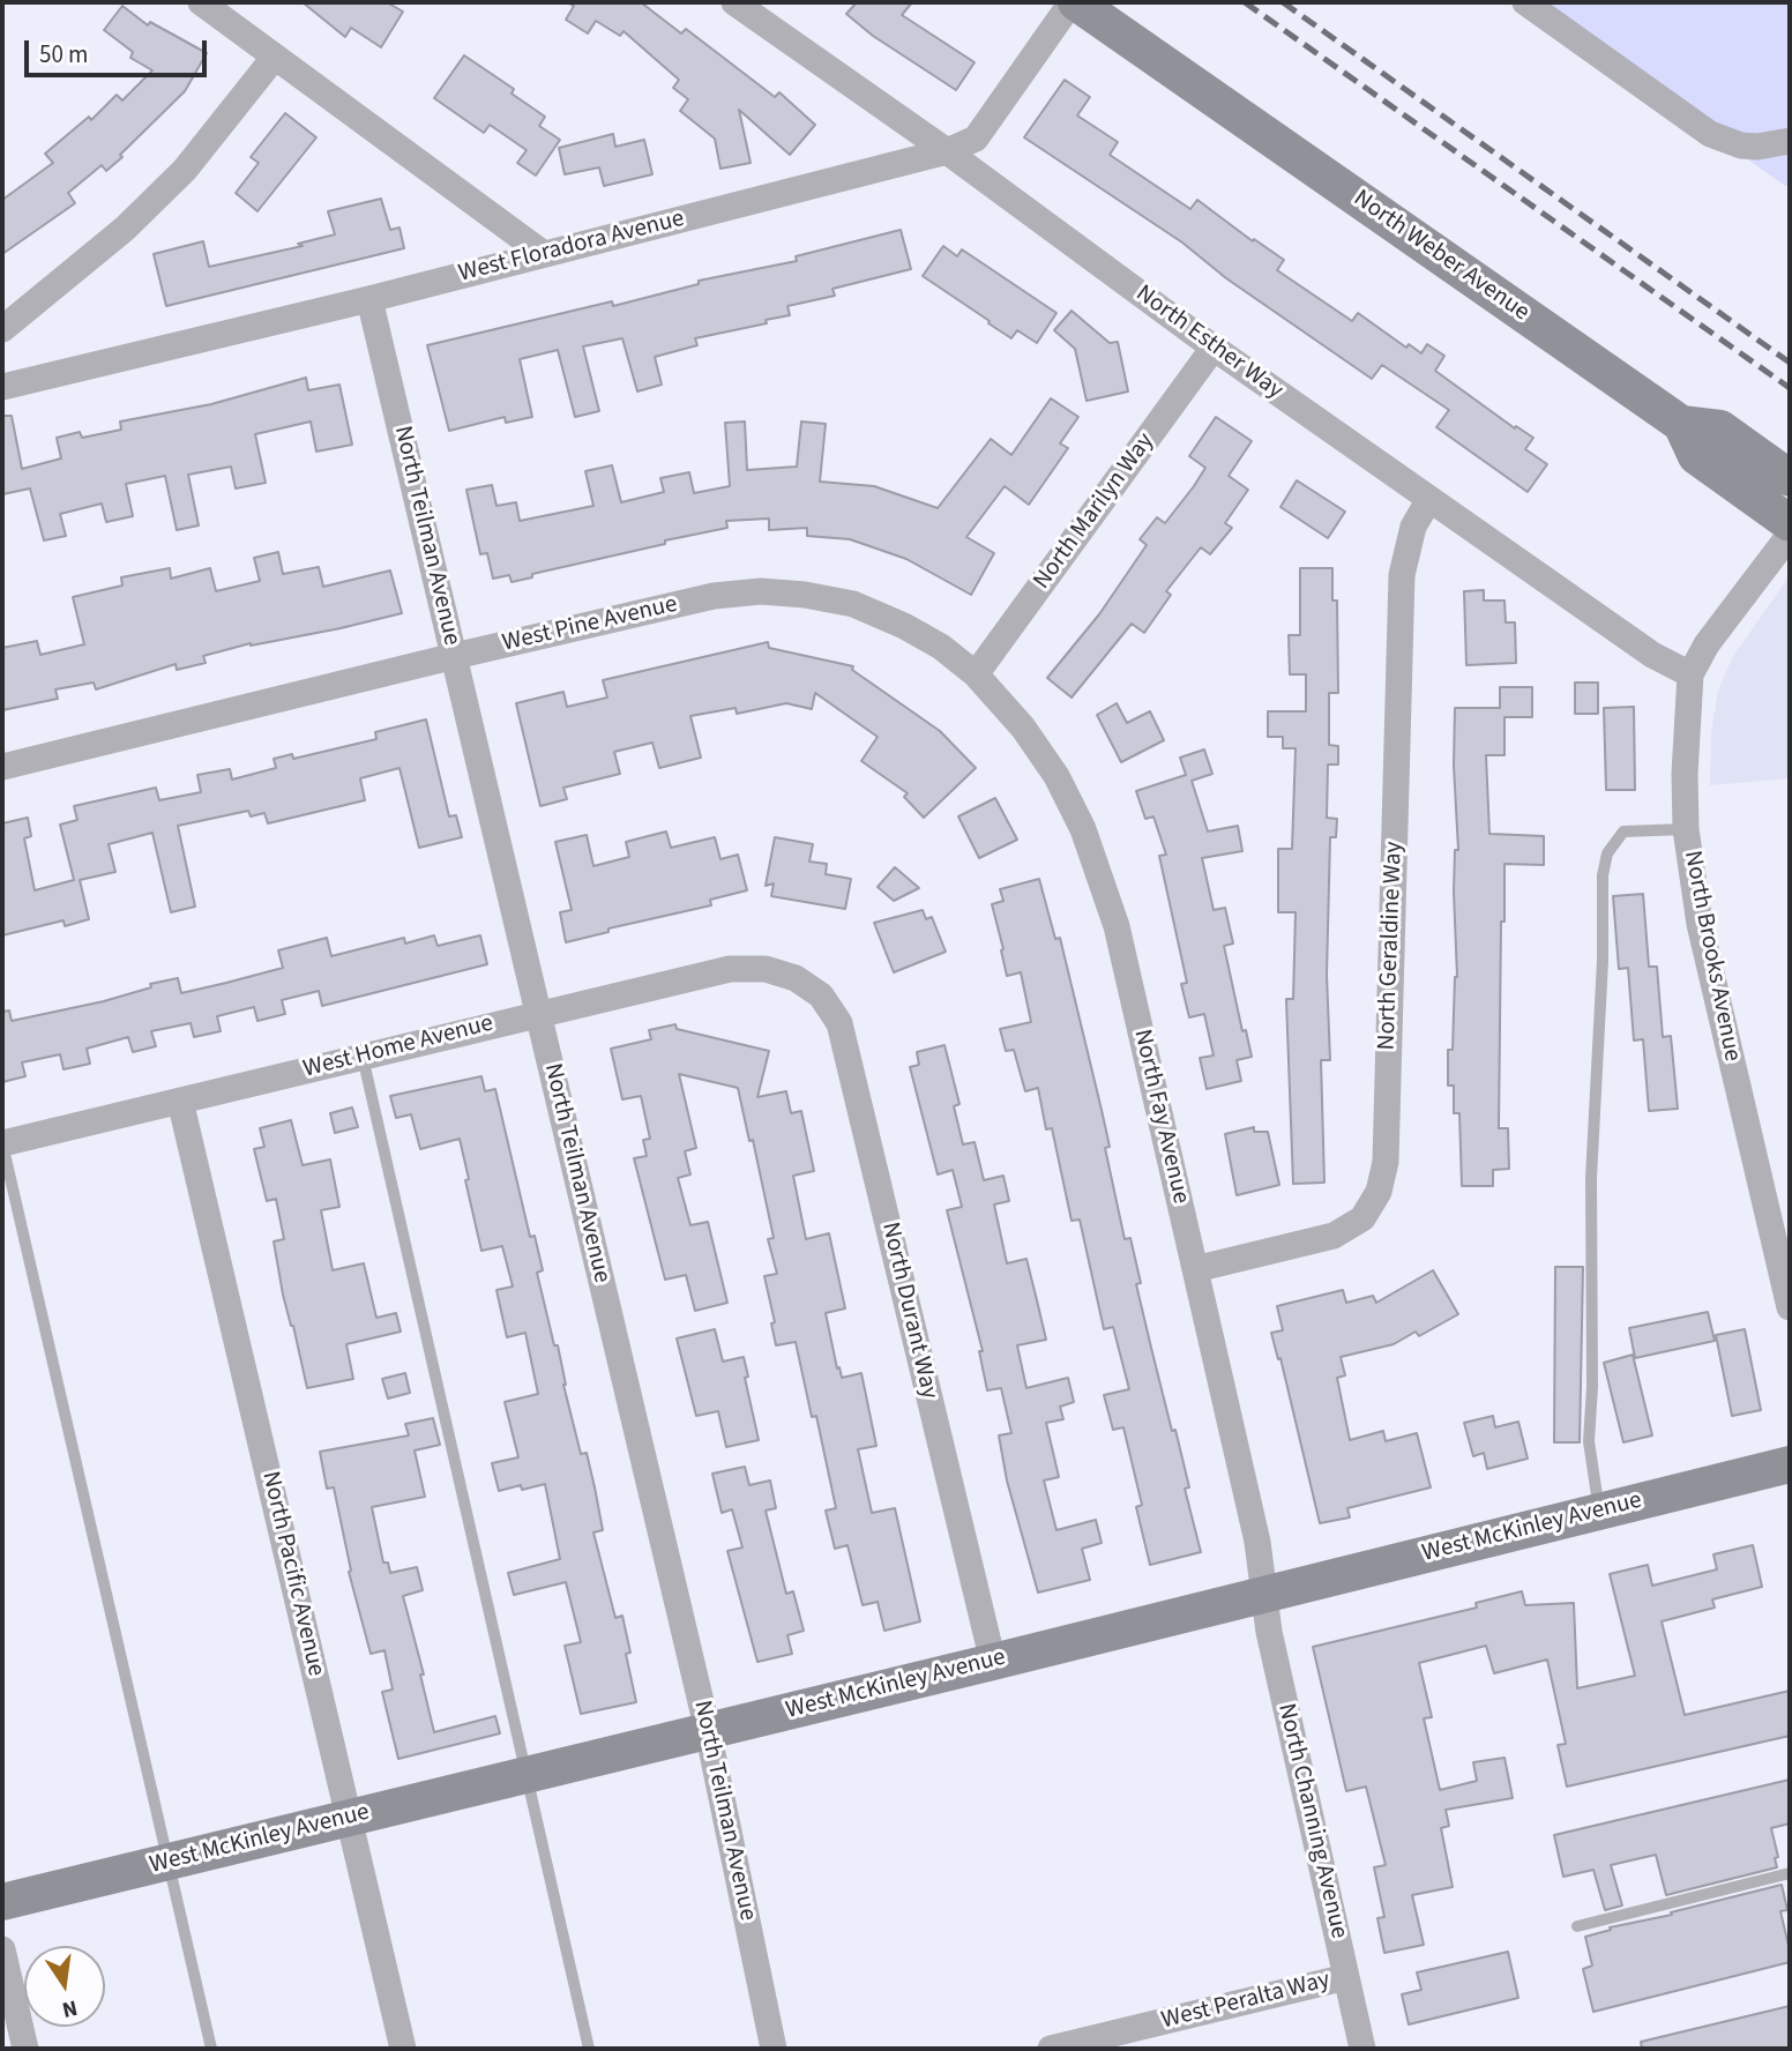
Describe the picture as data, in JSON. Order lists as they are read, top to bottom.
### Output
{
  "streets": {
    "main road": ["North Weber Avenue", "West McKinley Avenue"],
    "street": [
      "West Floradora Avenue",
      "North Esther Way",
      "North Marilyn Way",
      "North Teilman Avenue",
      "West Pine Avenue",
      "North Geraldine Way",
      "North Brooks Avenue",
      "West Home Avenue",
      "North Fay Avenue",
      "North Durant Way",
      "North Pacific Avenue",
      "North Channing Avenue",
      "West Peralta Way"
    ]
  },
  "crossings": [
    ["West Floradora Avenue", "North Weber Avenue"],
    ["West Floradora Avenue", "North Esther Way"],
    ["West Floradora Avenue", "North Teilman Avenue"],
    ["North Esther Way", "North Marilyn Way"],
    ["North Esther Way", "North Geraldine Way"],
    ["North Esther Way", "North Brooks Avenue"],
    ["North Marilyn Way", "West Pine Avenue"],
    ["North Marilyn Way", "North Fay Avenue"],
    ["North Teilman Avenue", "West Pine Avenue"],
    ["North Teilman Avenue", "West Home Avenue"],
    ["North Teilman Avenue", "West McKinley Avenue"],
    ["West Pine Avenue", "North Fay Avenue"],
    ["North Geraldine Way", "North Fay Avenue"],
    ["West Home Avenue", "North Durant Way"],
    ["West Home Avenue", "North Pacific Avenue"],
    ["North Fay Avenue", "West McKinley Avenue"],
    ["North Fay Avenue", "North Channing Avenue"],
    ["North Durant Way", "West McKinley Avenue"],
    ["West McKinley Avenue", "North Pacific Avenue"],
    ["West McKinley Avenue", "North Channing Avenue"],
    ["North Channing Avenue", "West Peralta Way"]
  ],
  "scale_bar": "50 m",
  "north": "bottom"
}
